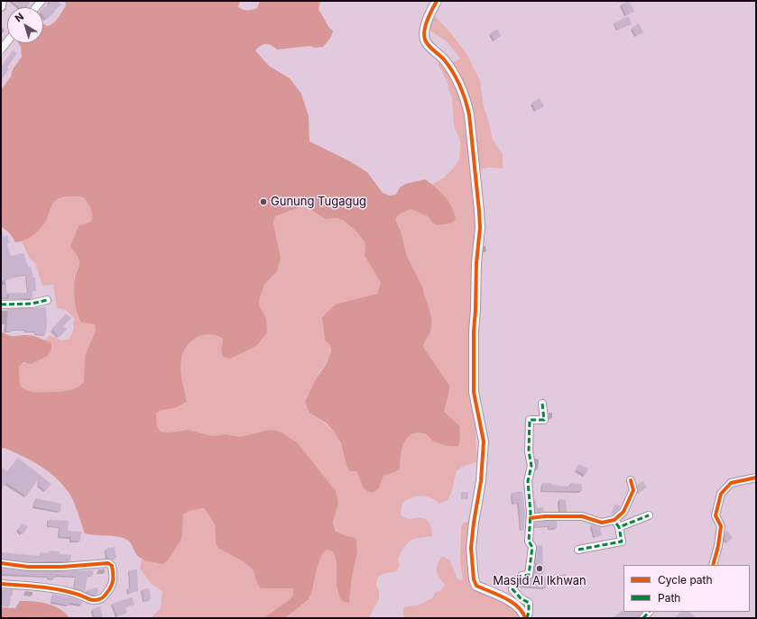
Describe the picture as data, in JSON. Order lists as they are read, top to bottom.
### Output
{
  "places": ["Gunung Tugagug", "Masjid Al Ikhwan"],
  "legend": ["Cycle path", "Path"],
  "north": "top left"
}
